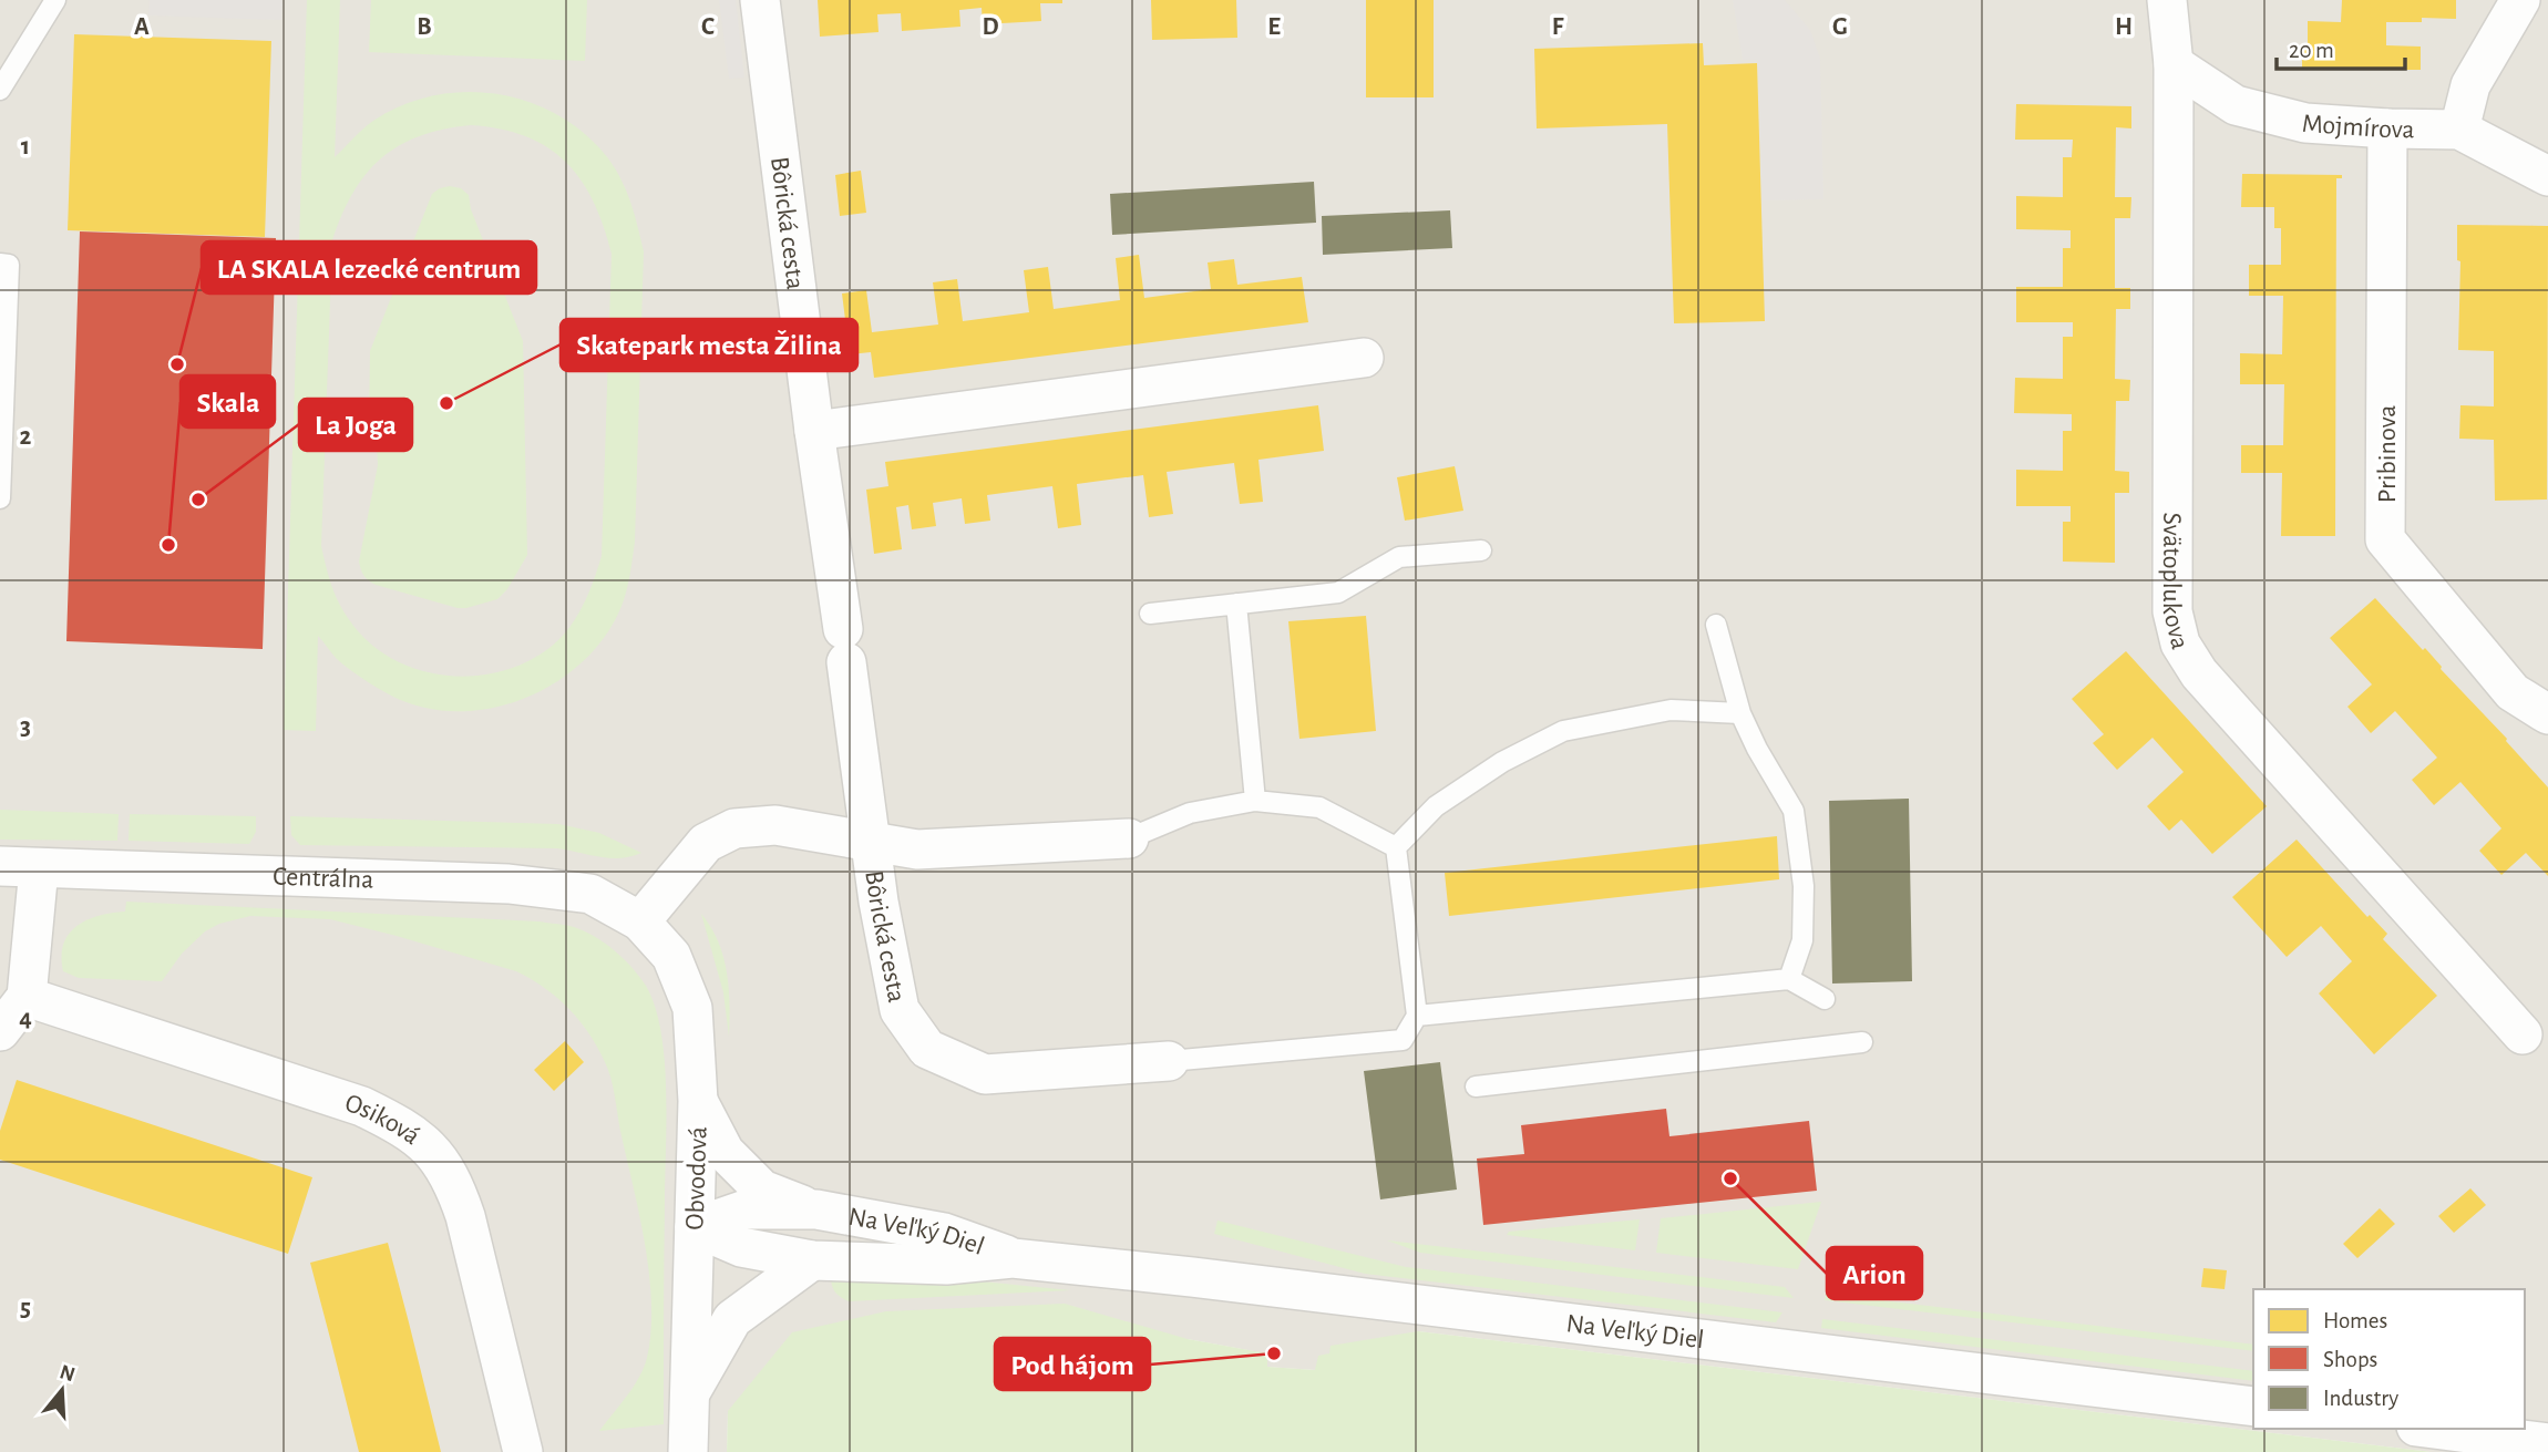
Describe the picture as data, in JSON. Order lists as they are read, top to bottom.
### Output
{
  "streets": {
    "street": [
      "Mojmírova",
      "Bôrická cesta",
      "Pribinova",
      "Svätoplukova",
      "Centrálna",
      "Osiková",
      "Obvodová",
      "Na Veľký Diel"
    ]
  },
  "crossings": [
    ["Mojmírova", "Pribinova"],
    ["Mojmírova", "Svätoplukova"],
    ["Centrálna", "Obvodová"],
    ["Obvodová", "Na Veľký Diel"]
  ],
  "places": [
    "LA SKALA lezecké centrum",
    "Skatepark mesta Žilina",
    "La Joga",
    "Skala",
    "Arion",
    "Pod hájom"
  ],
  "legend": ["Homes", "Shops", "Industry"],
  "scale_bar": "20 m",
  "north": "top",
  "grid": {
    "columns": [
      "A",
      "B",
      "C",
      "D",
      "E",
      "F",
      "G",
      "H"
    ],
    "rows": [
      "1",
      "2",
      "3",
      "4",
      "5"
    ]
  }
}
